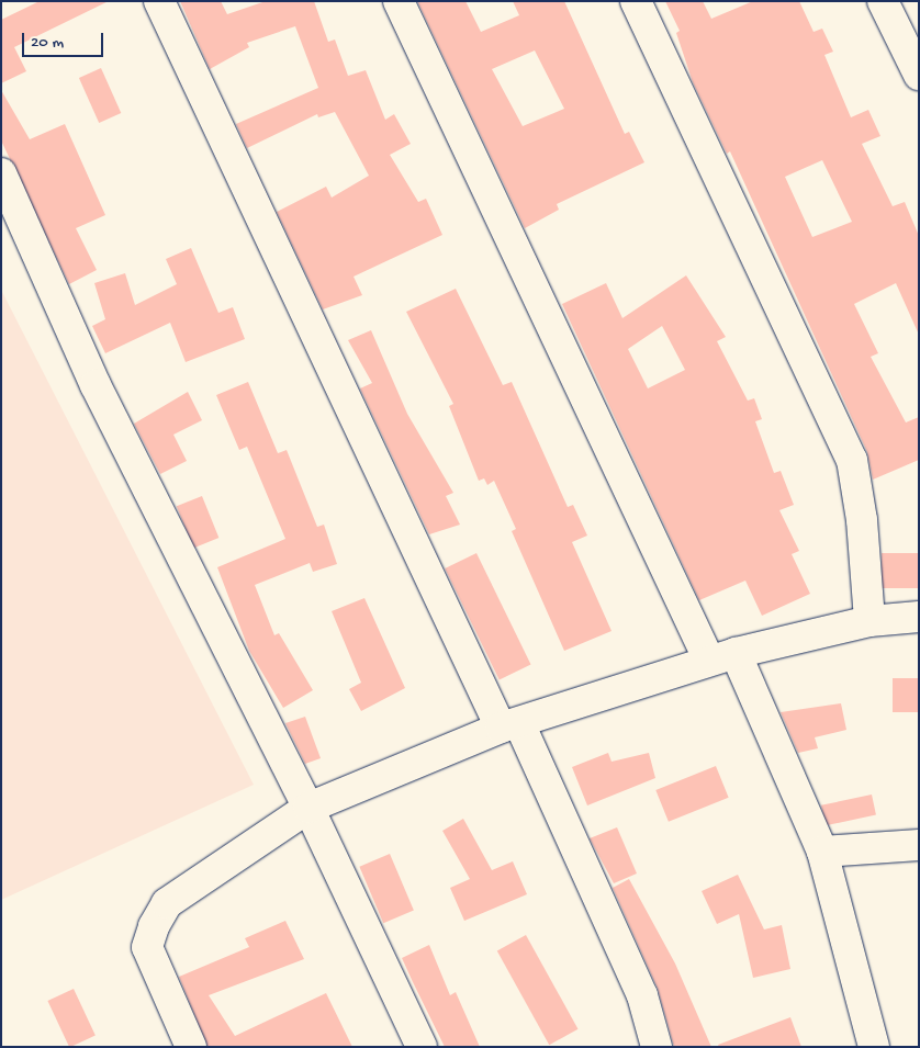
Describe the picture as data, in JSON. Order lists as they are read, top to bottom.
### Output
{
  "scale_bar": "20 m"
}
